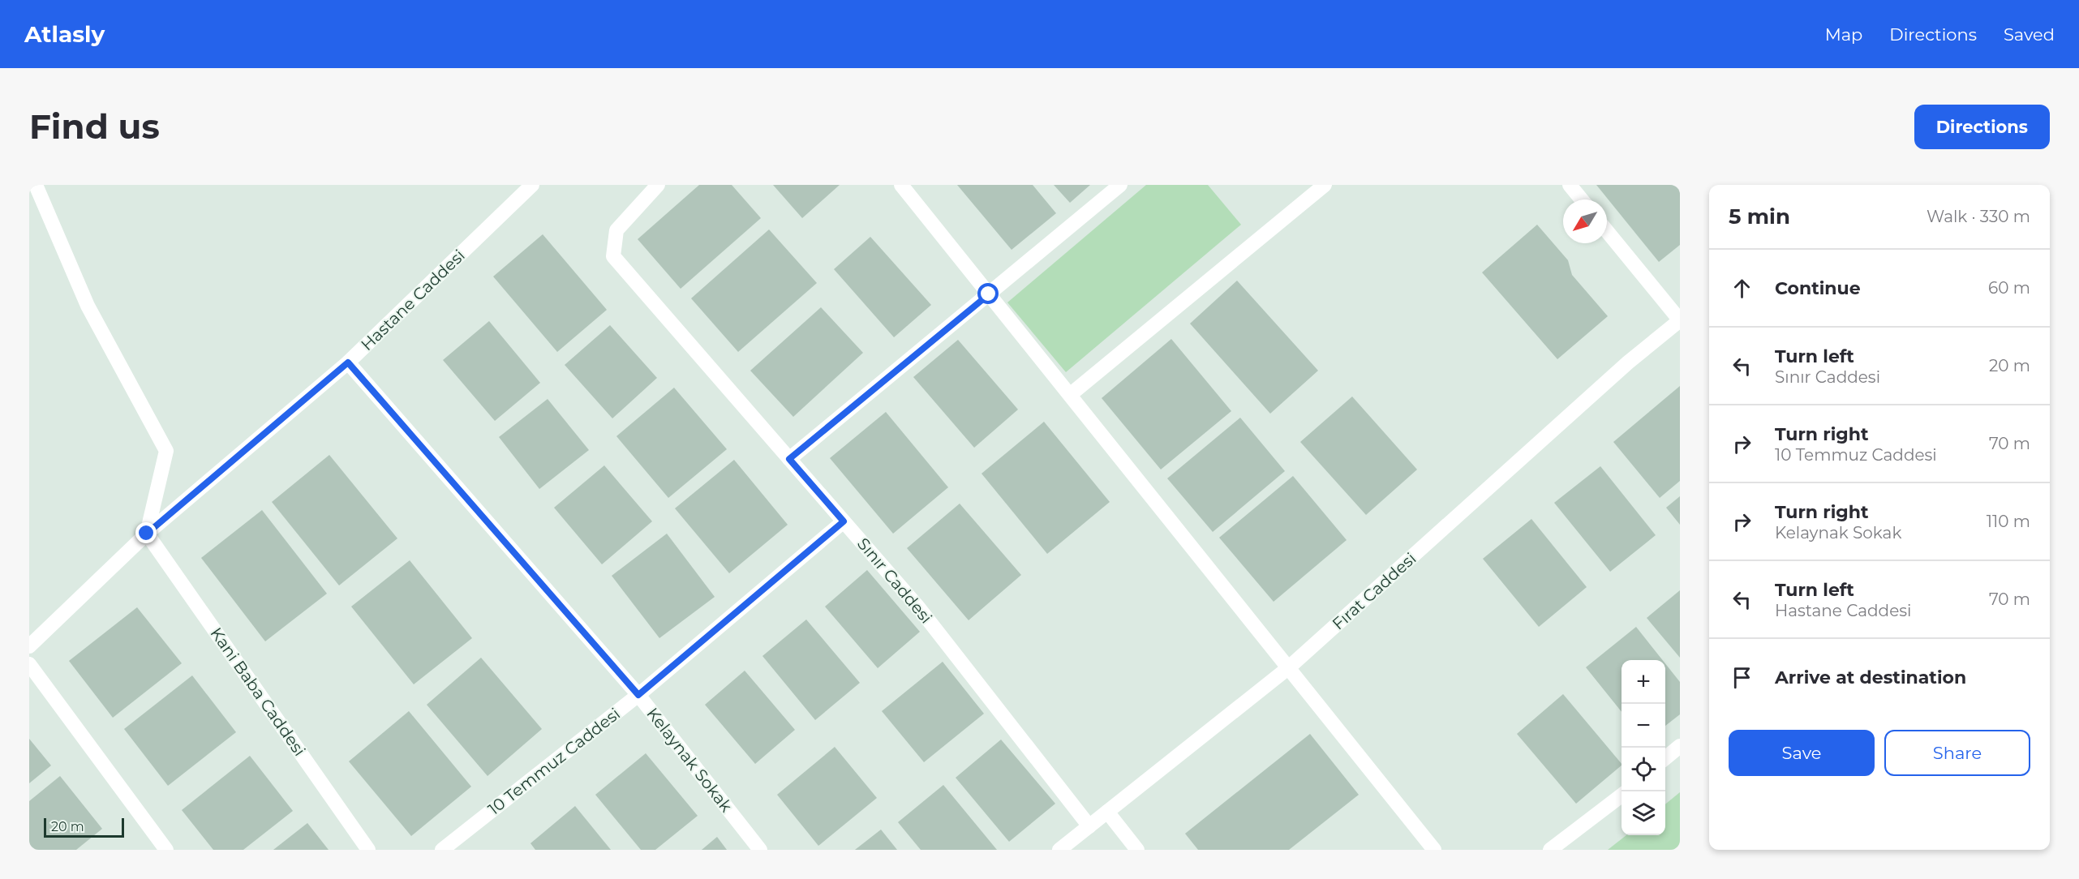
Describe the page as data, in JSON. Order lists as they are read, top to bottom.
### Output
{
  "streets": {
    "street": [
      "Hastane Caddesi",
      "Sınır Caddesi",
      "Fırat Caddesi",
      "Kani Baba Caddesi",
      "Kelaynak Sokak",
      "10 Temmuz Caddesi"
    ]
  },
  "crossings": [
    ["Hastane Caddesi", "Kani Baba Caddesi"],
    ["Hastane Caddesi", "Kelaynak Sokak"],
    ["Sınır Caddesi", "Fırat Caddesi"],
    ["Sınır Caddesi", "10 Temmuz Caddesi"],
    ["Kelaynak Sokak", "10 Temmuz Caddesi"]
  ],
  "scale_bar": "20 m",
  "north": "bottom left",
  "page": {
    "header": "Atlasly",
    "nav": ["Map", "Directions", "Saved"],
    "buttons": [
      "Directions",
      ["Save", "Share"]
    ],
    "title": "Find us",
    "heading": ["5 min", "Walk · 330 m"],
    "list": [
      ["Continue", "60 m"],
      ["Turn left", "Sınır Caddesi", "20 m"],
      ["Turn right", "10 Temmuz Caddesi", "70 m"],
      ["Turn right", "Kelaynak Sokak", "110 m"],
      ["Turn left", "Hastane Caddesi", "70 m"],
      "Arrive at destination"
    ],
    "map_buttons": ["+", "−"],
    "scale": "20 m"
  }
}
